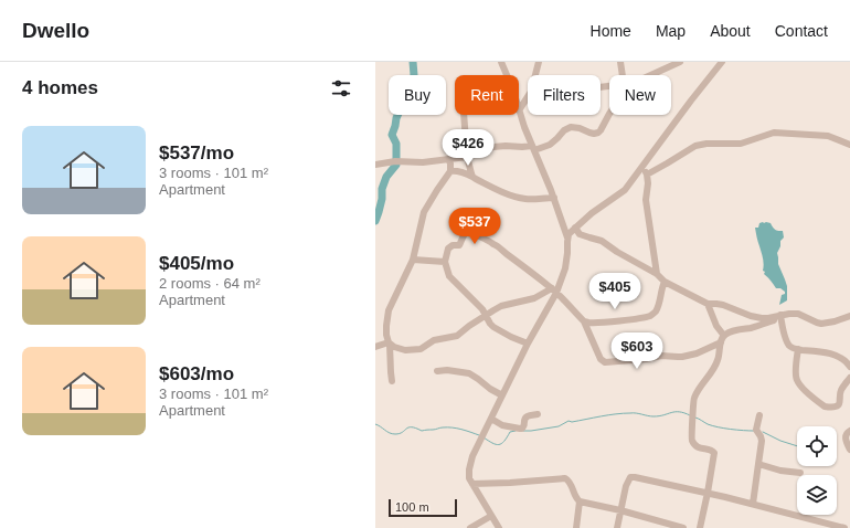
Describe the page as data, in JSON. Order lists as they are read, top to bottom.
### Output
{
  "scale_bar": "100 m",
  "page": {
    "header": "Dwello",
    "nav": [
      "Home",
      "Map",
      "About",
      "Contact"
    ],
    "heading": "4 homes",
    "chip": [
      "Buy",
      "Rent",
      "Filters",
      "New"
    ],
    "list": [
      {
        "name": "$537/mo",
        "note": "3 rooms · 101 m² · Apartment"
      },
      {
        "name": "$405/mo",
        "note": "2 rooms · 64 m² · Apartment"
      },
      {
        "name": "$603/mo",
        "note": "3 rooms · 101 m² · Apartment"
      }
    ],
    "price": [
      "$426",
      "$537",
      "$405",
      "$603"
    ],
    "scale": "100 m"
  }
}
